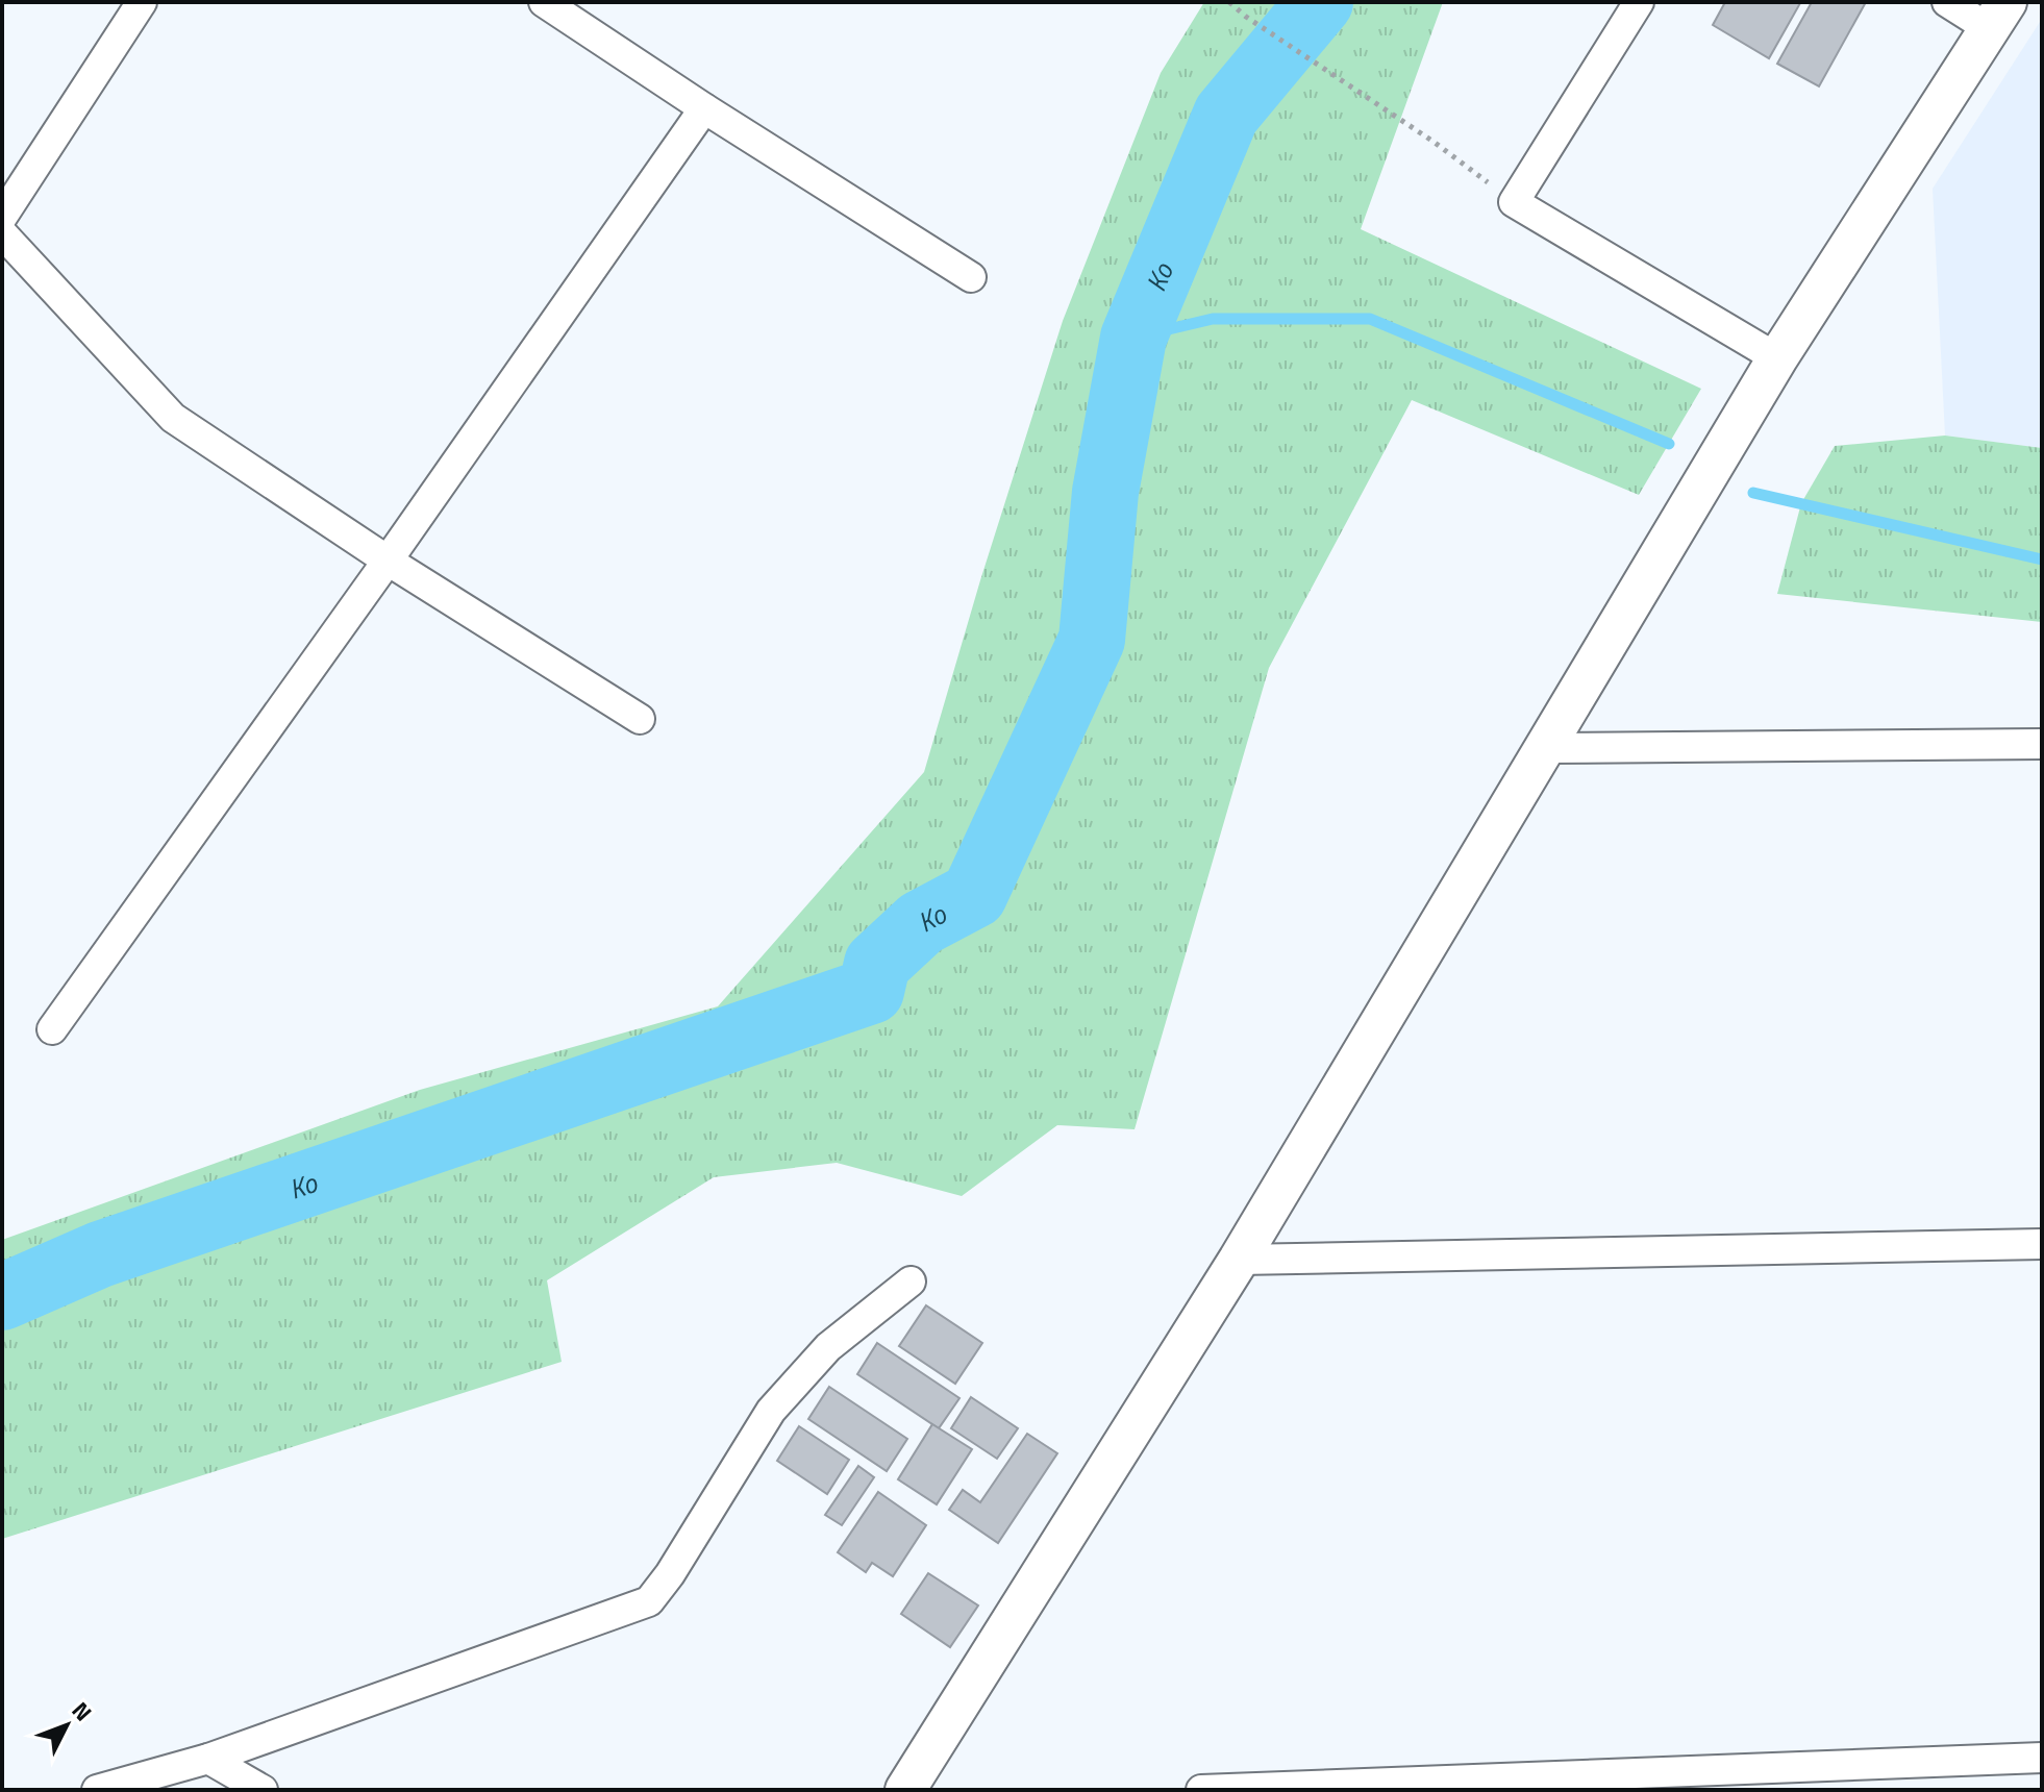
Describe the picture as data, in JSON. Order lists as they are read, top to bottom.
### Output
{
  "water": ["Ko"],
  "north": "top right"
}
